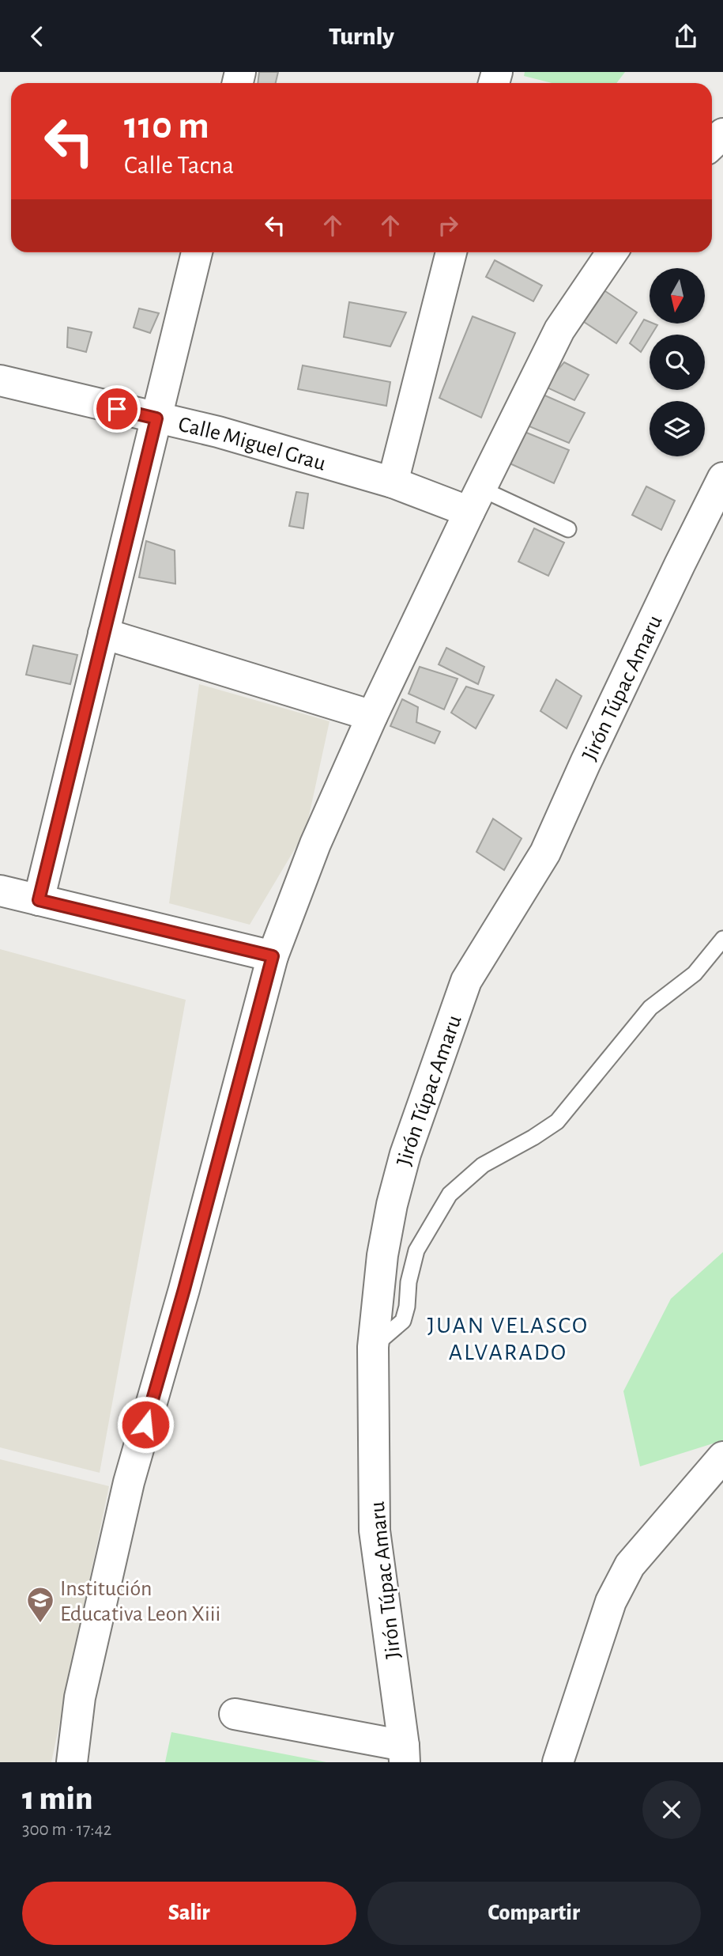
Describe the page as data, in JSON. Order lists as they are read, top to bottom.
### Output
{
  "streets": {
    "street": ["Calle Miguel Grau", "Jirón Túpac Amaru"]
  },
  "districts": ["JUAN VELASCO ALVARADO"],
  "places": {
    "school or university": ["Institución Educativa Leon Xiii"]
  },
  "north": "bottom",
  "page": {
    "header": "Turnly",
    "turn": ["110 m", "Calle Tacna"],
    "heading": ["1 min", "300 m · 17:42"],
    "buttons": ["Salir", "Compartir"]
  }
}
